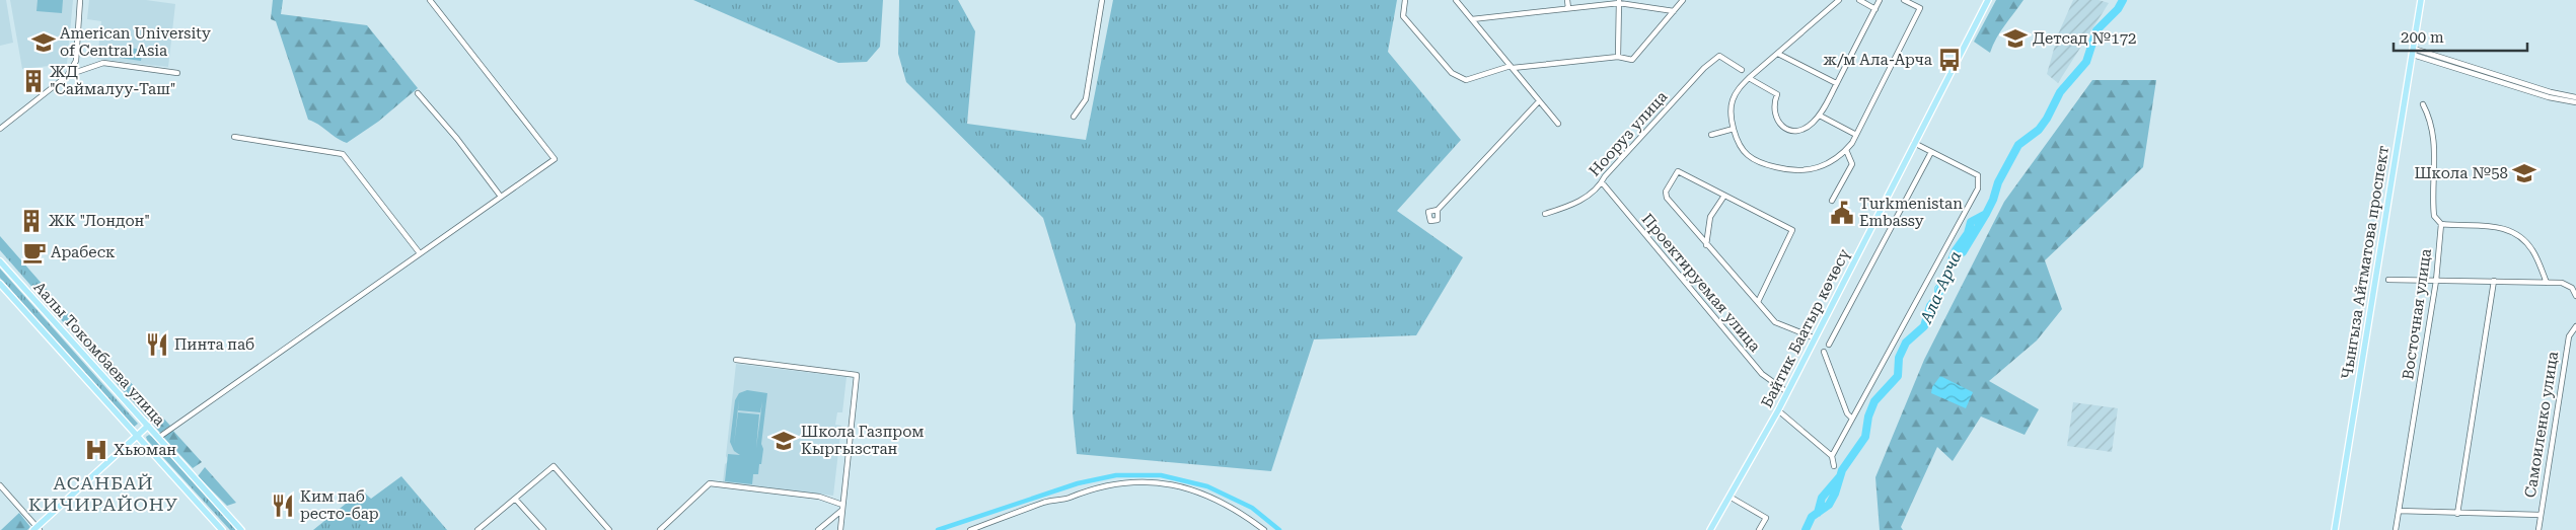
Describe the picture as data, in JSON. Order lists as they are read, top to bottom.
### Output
{
  "streets": {
    "main road": ["Чынгыза Айтматова проспект", "Байтик Баатыр көчөсү", "Аалы Токомбаева улица"],
    "street": [
      "Нооруз улица",
      "Проектируемая улица",
      "Восточная улица",
      "Самоиленко улица"
    ]
  },
  "crossings": [
    ["Нооруз улица", "Проектируемая улица"],
    ["Проектируемая улица", "Байтик Баатыр көчөсү"]
  ],
  "districts": ["АСАНБАЙ КИЧИРАЙОНУ"],
  "water": ["Ала-Арча"],
  "places": {
    "school or university": [
      "Детсад №172",
      "American University of Central Asia",
      "Школа №58",
      "Школа Газпром Кыргызстан"
    ],
    "bus stop": ["ж/м Ала-Арча"],
    "building": ["ЖД \"Саймалуу-Таш\"", "ЖК \"Лондон\""],
    "public building": ["Turkmenistan Embassy"],
    "cafe": ["Арабеск"],
    "restaurant": ["Пинта паб", "Ким паб ресто-бар"],
    "hospital": ["Хьюман"]
  },
  "scale_bar": "200 m"
}
